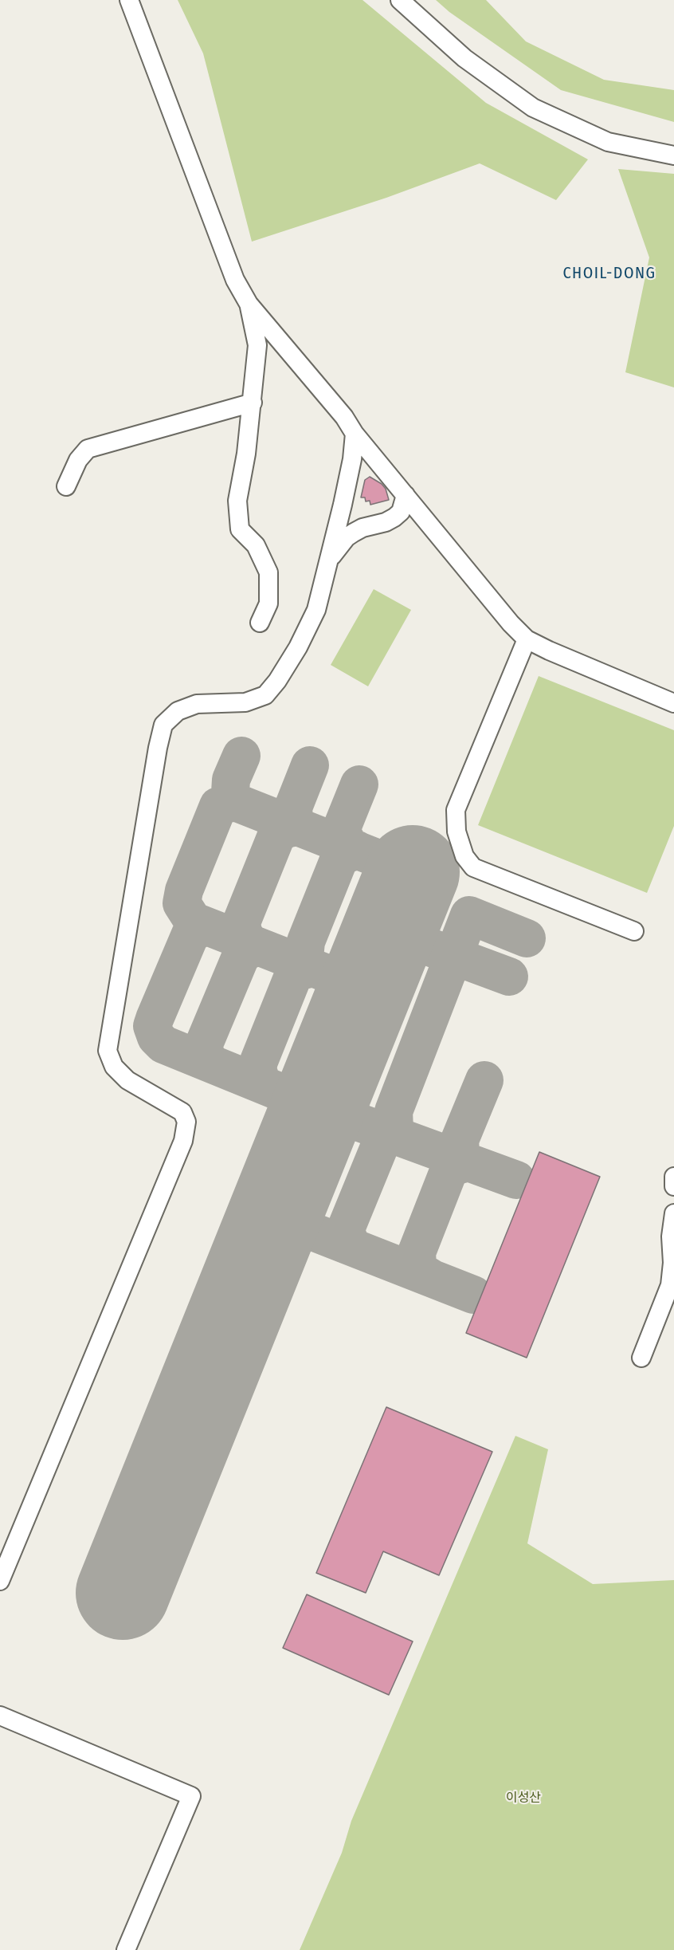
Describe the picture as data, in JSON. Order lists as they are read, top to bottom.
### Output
{
  "districts": ["CHOIL-DONG"],
  "parks": ["이성산"]
}
